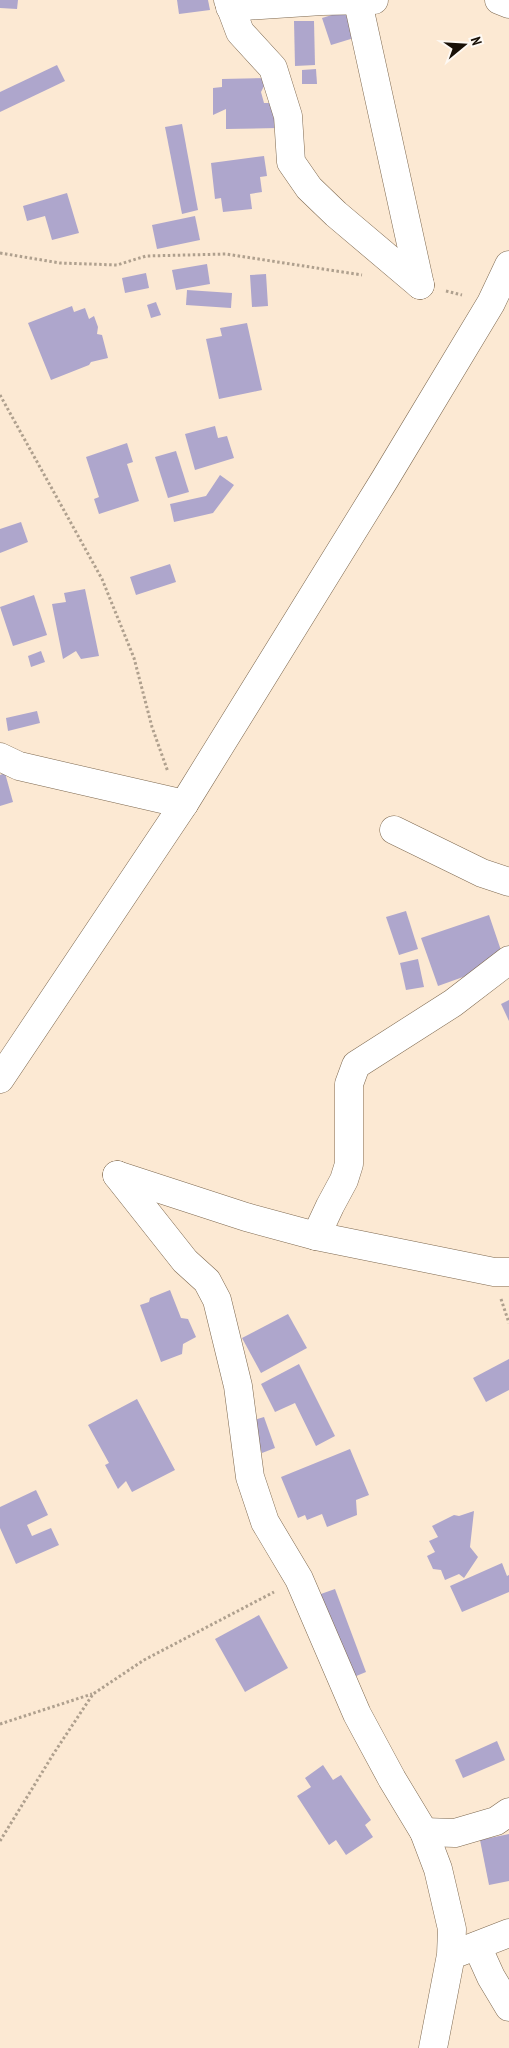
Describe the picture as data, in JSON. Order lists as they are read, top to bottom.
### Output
{
  "north": "right"
}
